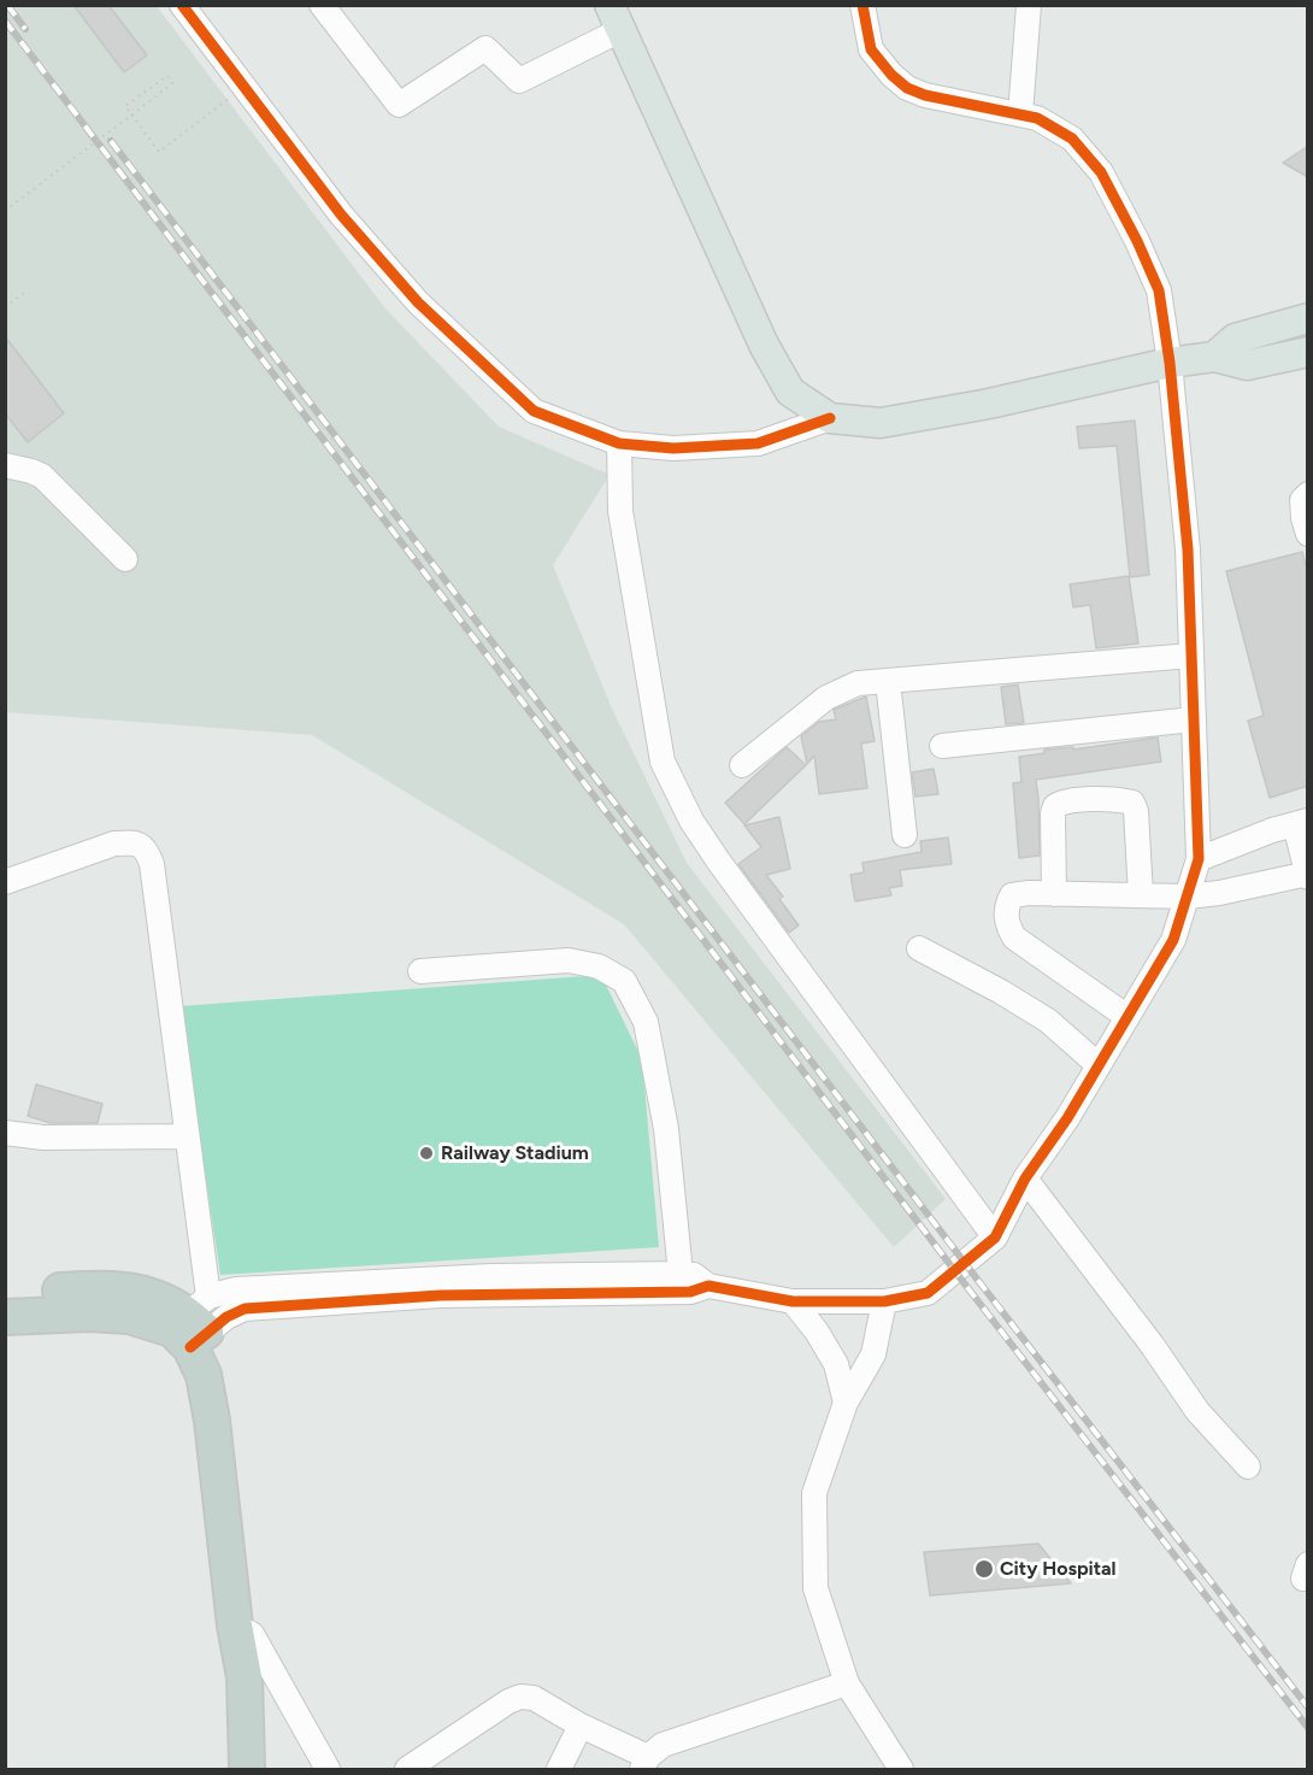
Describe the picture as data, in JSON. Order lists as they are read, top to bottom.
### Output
{
  "places": ["Railway Stadium", "City Hospital"]
}
